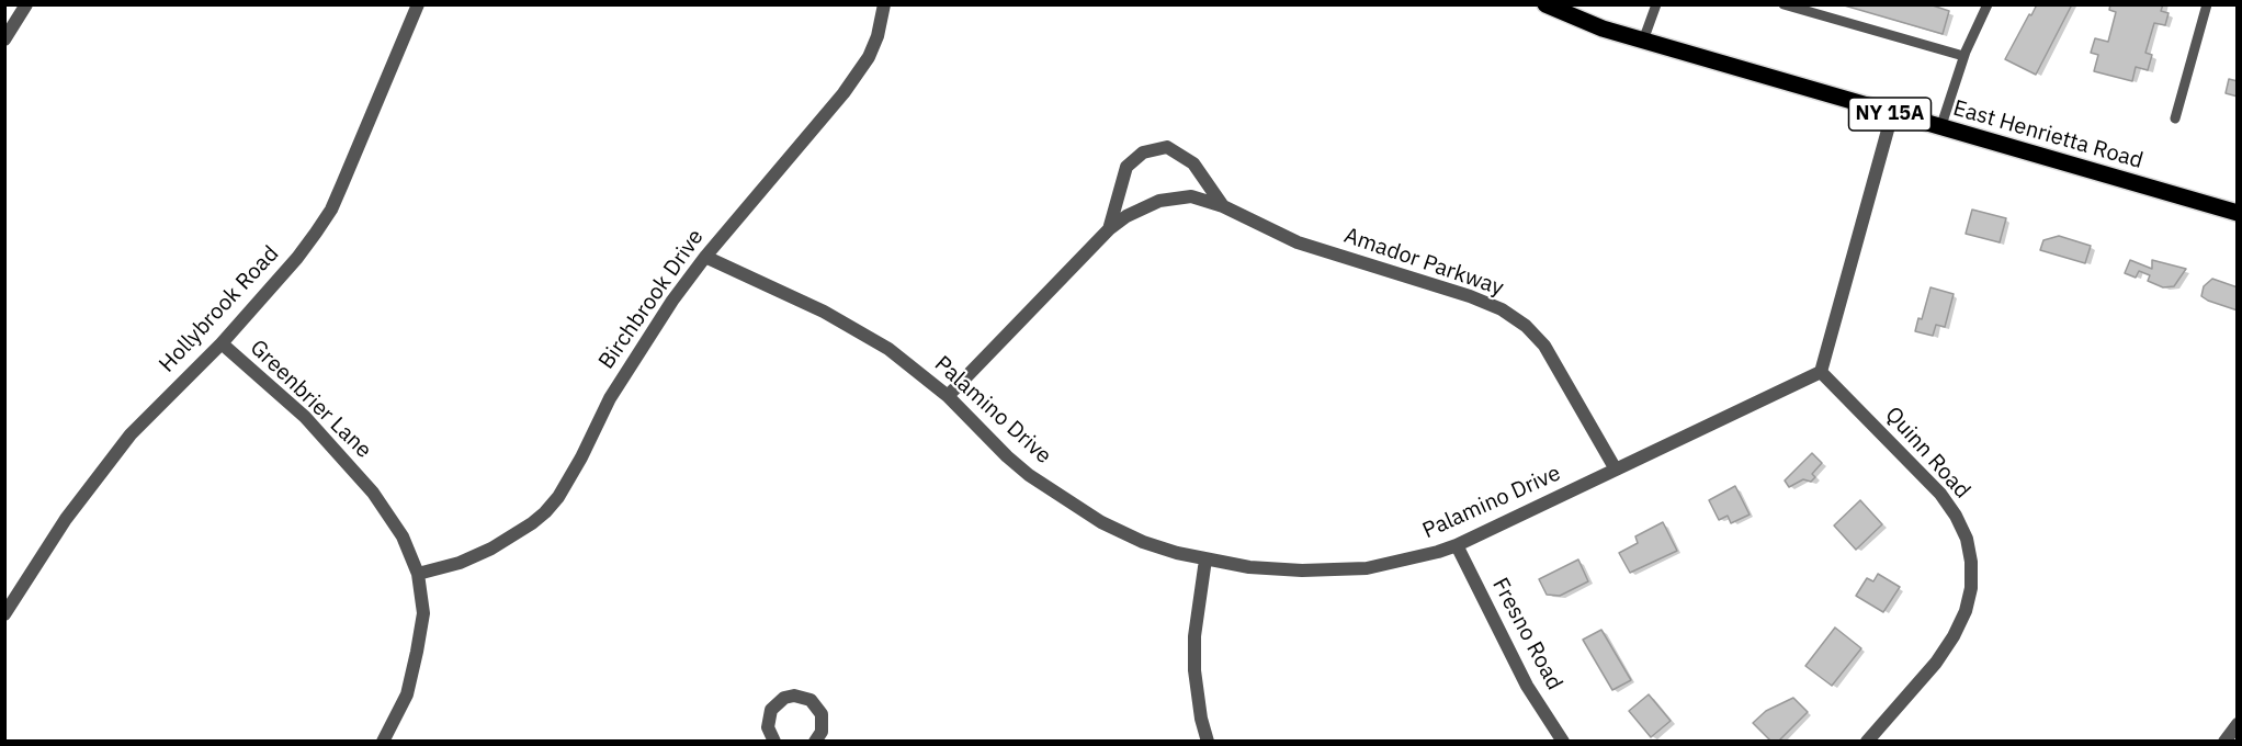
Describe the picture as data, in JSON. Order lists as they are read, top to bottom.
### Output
{
  "streets": {
    "main road": ["NY 15A", "East Henrietta Road"],
    "street": [
      "Amador Parkway",
      "Birchbrook Drive",
      "Hollybrook Road",
      "Greenbrier Lane",
      "Palamino Drive",
      "Quinn Road",
      "Fresno Road"
    ]
  },
  "crossings": [
    ["Amador Parkway", "Palamino Drive"],
    ["Birchbrook Drive", "Greenbrier Lane"],
    ["Birchbrook Drive", "Palamino Drive"],
    ["Hollybrook Road", "Greenbrier Lane"],
    ["Palamino Drive", "Quinn Road"],
    ["Palamino Drive", "Fresno Road"]
  ]
}
